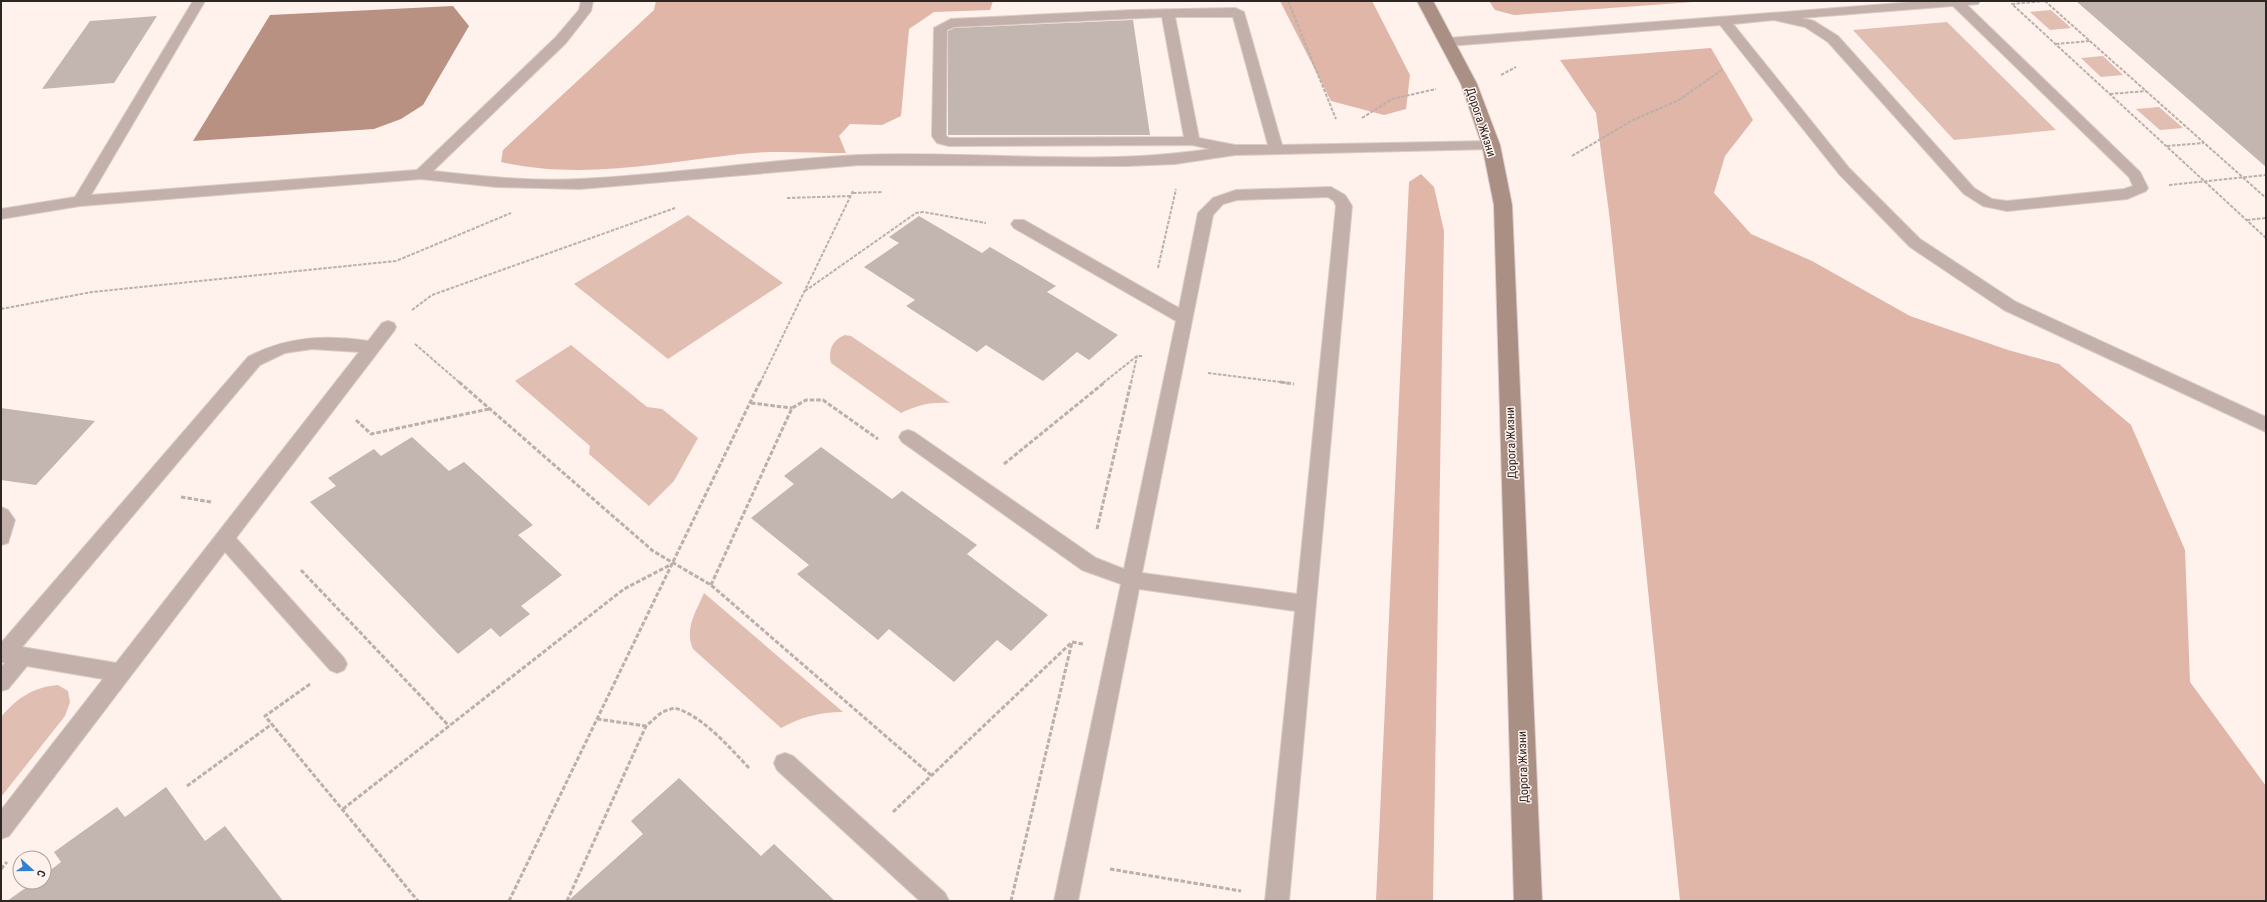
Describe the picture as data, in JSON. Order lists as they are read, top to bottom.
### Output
{
  "streets": {
    "main road": ["Дорога Жизни"]
  },
  "north": "right"
}
